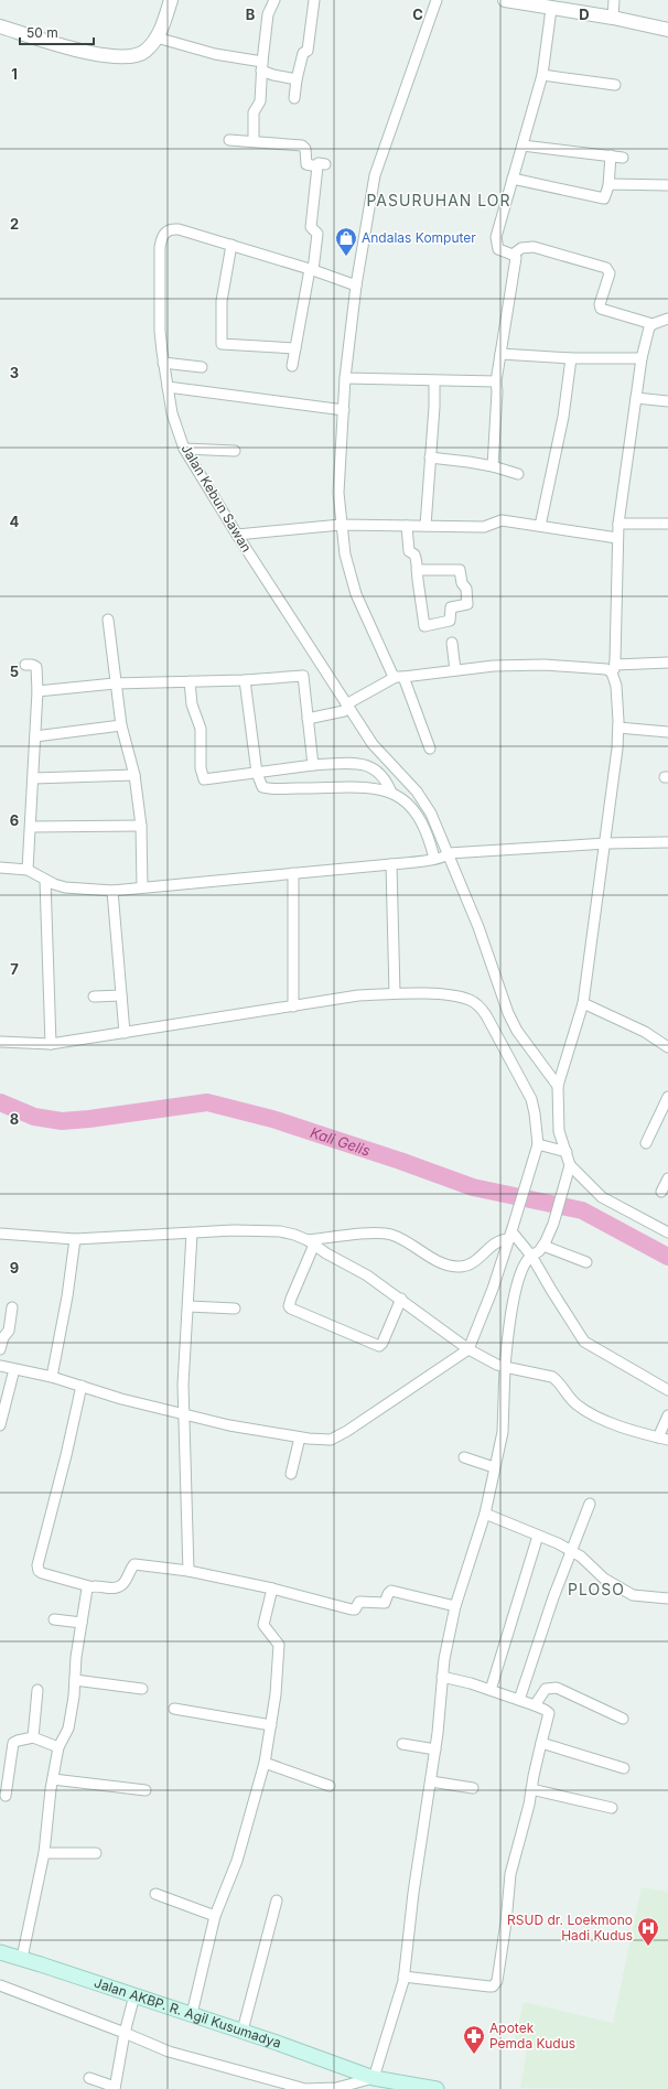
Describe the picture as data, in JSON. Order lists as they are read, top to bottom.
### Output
{
  "streets": {
    "main road": ["Jalan AKBP. R. Agil Kusumadya"],
    "street": ["Jalan Kebun Sawan"]
  },
  "districts": ["PASURUHAN LOR", "PLOSO"],
  "water": ["Kali Gelis"],
  "places": {
    "shop": ["Andalas Komputer"],
    "hospital": ["RSUD dr. Loekmono Hadi Kudus"],
    "pharmacy": ["Apotek Pemda Kudus"]
  },
  "scale_bar": "50 m",
  "grid": {
    "columns": ["B", "C", "D"],
    "rows": [
      "1",
      "2",
      "3",
      "4",
      "5",
      "6",
      "7",
      "8",
      "9"
    ]
  }
}
